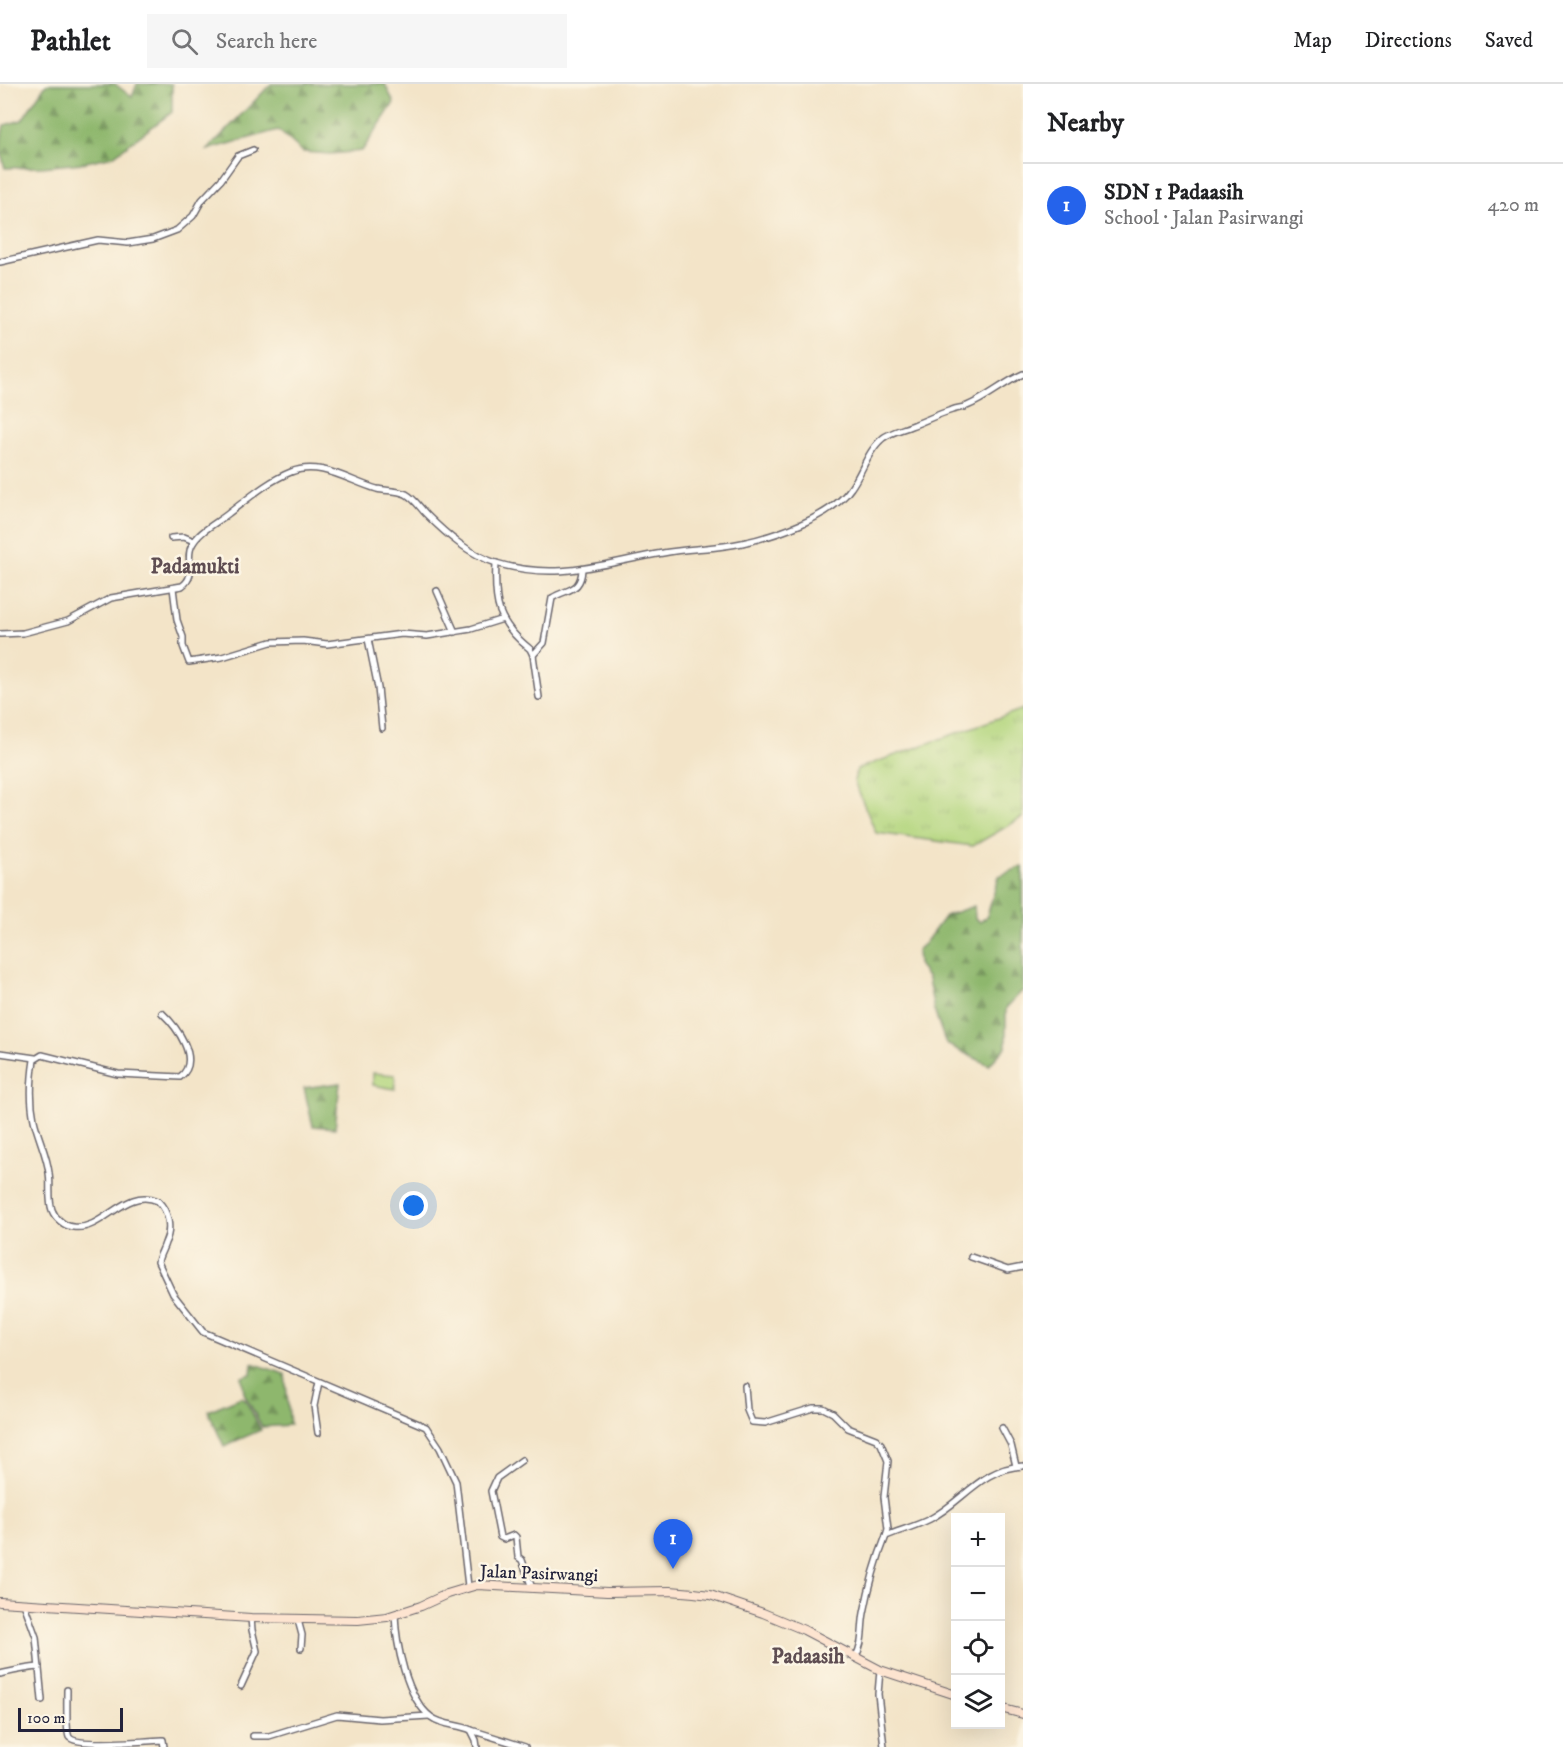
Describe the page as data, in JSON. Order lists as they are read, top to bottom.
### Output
{
  "streets": {
    "street": ["Jalan Pasirwangi"]
  },
  "districts": ["Padamukti", "Padaasih"],
  "scale_bar": "100 m",
  "page": {
    "header": "Pathlet",
    "search": "Search here",
    "nav": ["Map", "Directions", "Saved"],
    "heading": "Nearby",
    "list": [
      {
        "mark": "1",
        "name": "SDN 1 Padaasih",
        "note": "School · Jalan Pasirwangi",
        "value": "420 m"
      }
    ],
    "map_buttons": ["+", "−"],
    "pins": "1",
    "scale": "100 m"
  }
}
